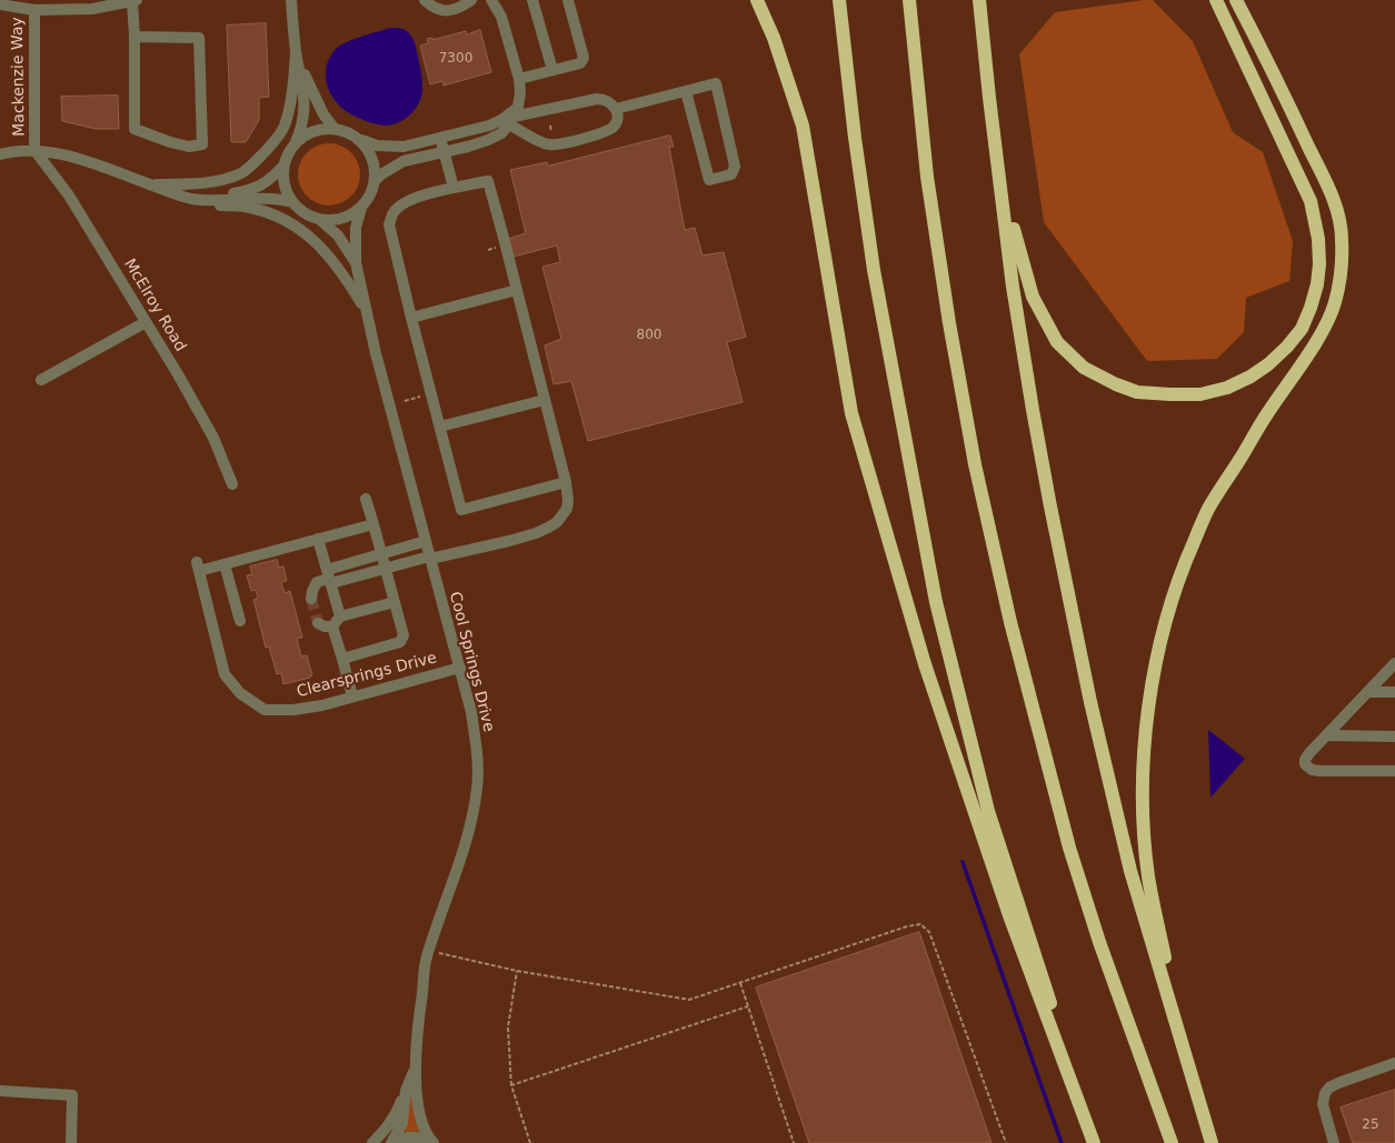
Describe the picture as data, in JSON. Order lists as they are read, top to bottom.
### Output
{
  "streets": {
    "street": [
      "Mackenzie Way",
      "McElroy Road",
      "Cool Springs Drive",
      "Clearsprings Drive"
    ]
  },
  "crossings": [
    ["Mackenzie Way", "McElroy Road"],
    ["Cool Springs Drive", "Clearsprings Drive"]
  ],
  "house_numbers": ["7300", "800", "25"]
}
